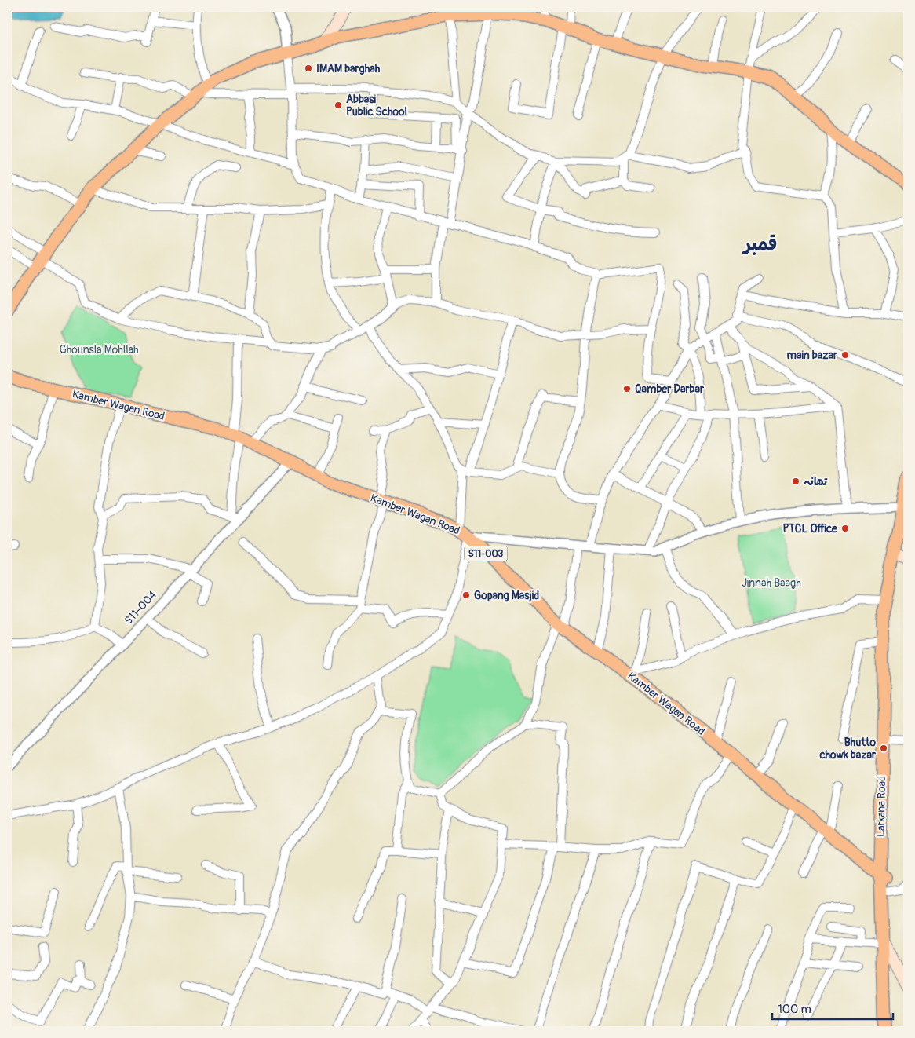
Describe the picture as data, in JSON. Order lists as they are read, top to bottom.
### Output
{
  "streets": {
    "main road": ["Kamber Wagan Road", "S11-003", "Larkana Road"],
    "street": ["S11-004"]
  },
  "crossings": [
    ["Kamber Wagan Road", "S11-004"],
    ["Kamber Wagan Road", "Larkana Road"]
  ],
  "districts": ["قمبر"],
  "parks": ["Ghounsla Mohllah", "Jinnah Baagh"],
  "places": [
    "IMAM barghah",
    "Abbasi Public School",
    "main bazar",
    "Qamber Darbar",
    "تھانہ",
    "PTCL Office",
    "Gopang Masjid",
    "Bhutto chowk bazar"
  ],
  "scale_bar": "100 m"
}
